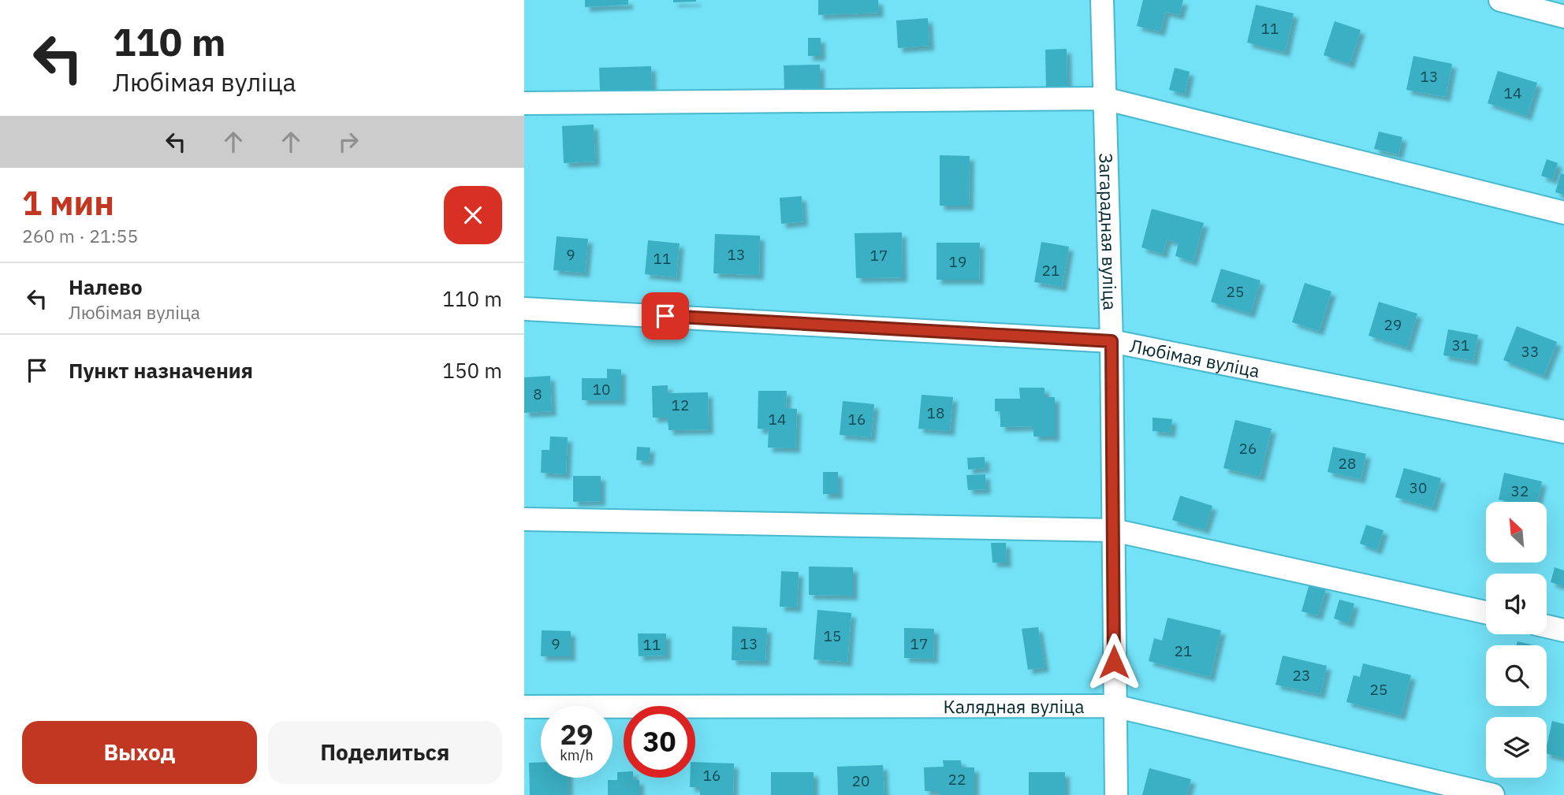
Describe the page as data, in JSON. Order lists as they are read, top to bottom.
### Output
{
  "streets": {
    "street": ["Загарадная вуліца", "Любімая вуліца", "Калядная вуліца"]
  },
  "crossings": [
    ["Загарадная вуліца", "Любімая вуліца"],
    ["Загарадная вуліца", "Калядная вуліца"]
  ],
  "house_numbers": [
    "11",
    "13",
    "14",
    "9",
    "13",
    "17",
    "11",
    "19",
    "21",
    "25",
    "29",
    "31",
    "33",
    "10",
    "8",
    "12",
    "18",
    "14",
    "16",
    "26",
    "28",
    "30",
    "32",
    "15",
    "9",
    "13",
    "17",
    "11",
    "21",
    "23",
    "25",
    "16",
    "22",
    "20"
  ],
  "north": "top left",
  "page": {
    "turn": ["110 m", "Любімая вуліца"],
    "heading": ["1 мин", "260 m · 21:55"],
    "list": [
      {
        "name": "Налево",
        "note": "Любімая вуліца",
        "value": "110 m"
      },
      {
        "name": "Пункт назначения",
        "value": "150 m"
      }
    ],
    "speed": "29 km/h",
    "limit": "30",
    "buttons": ["Выход", "Поделиться"]
  }
}
